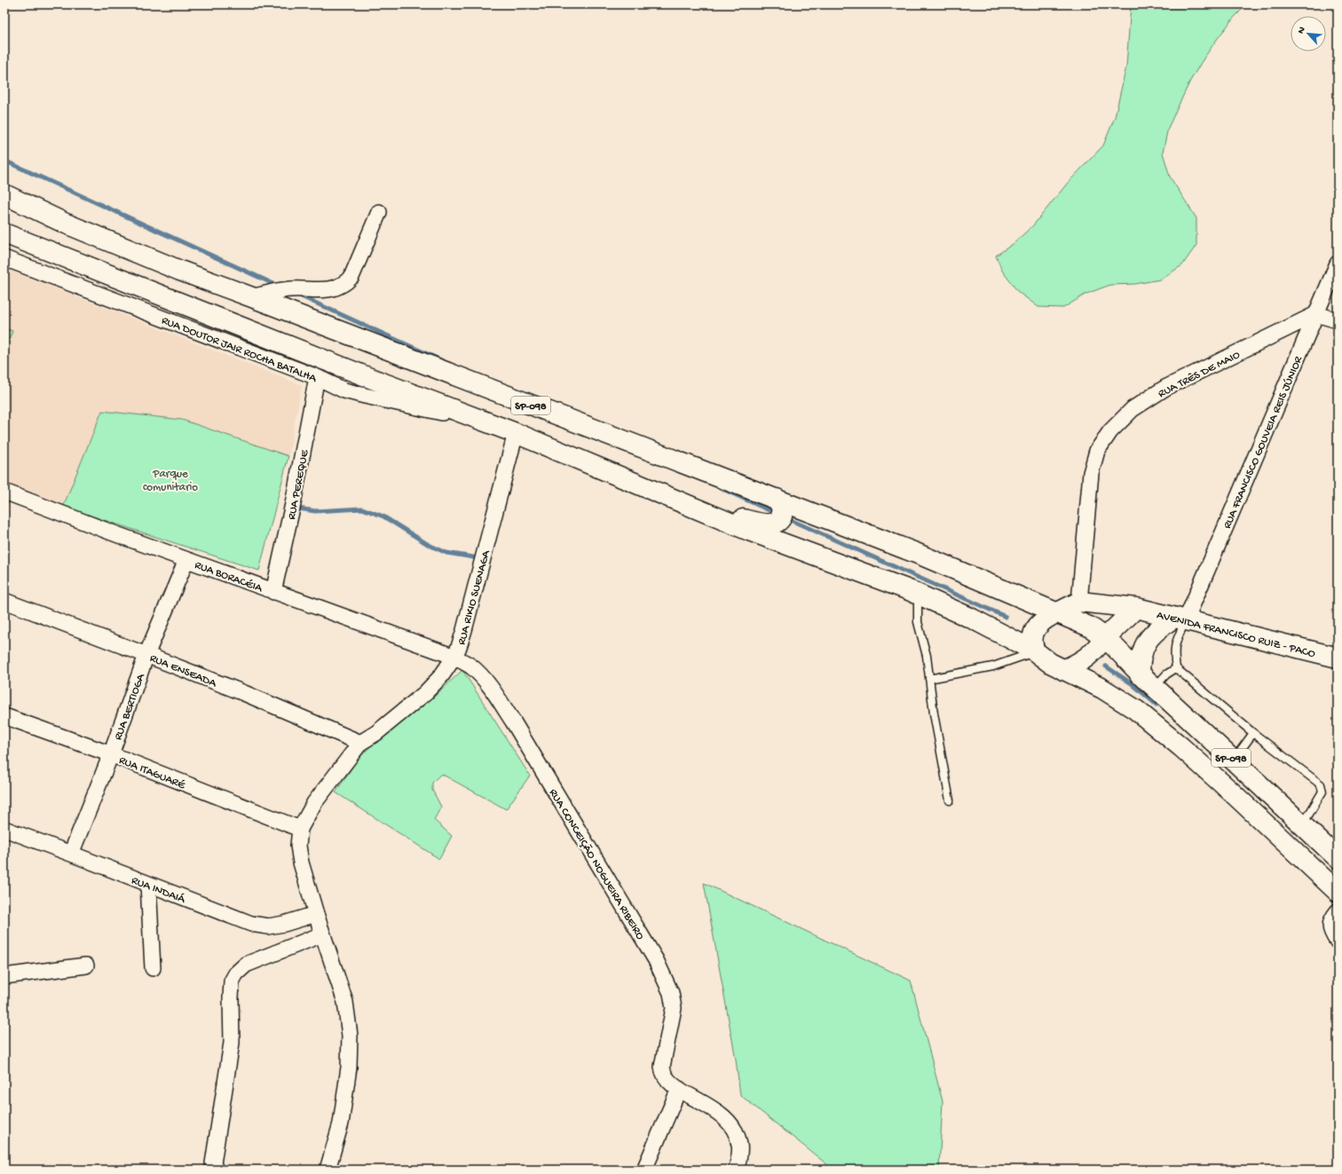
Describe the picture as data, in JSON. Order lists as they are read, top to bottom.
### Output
{
  "streets": {
    "main road": ["SP-098", "AVENIDA FRANCISCO RUIZ - PACO"],
    "street": [
      "RUA DOUTOR JAIR ROCHA BATALHA",
      "RUA TRÊS DE MAIO",
      "RUA FRANCISCO GOUVEIA REIS JÚNIOR",
      "RUA PEREQUE",
      "RUA BORACÉIA",
      "RUA RIKIO SUENAGA",
      "RUA ENSEADA",
      "RUA BERTIOGA",
      "RUA ITAGUARÉ",
      "RUA CONCEIÇÃO NOGUEIRA RIBEIRO",
      "RUA INDAIÁ"
    ]
  },
  "crossings": [
    ["RUA DOUTOR JAIR ROCHA BATALHA", "SP-098"],
    ["RUA DOUTOR JAIR ROCHA BATALHA", "RUA PEREQUE"],
    ["RUA TRÊS DE MAIO", "RUA FRANCISCO GOUVEIA REIS JÚNIOR"],
    ["RUA TRÊS DE MAIO", "AVENIDA FRANCISCO RUIZ - PACO"],
    ["SP-098", "RUA RIKIO SUENAGA"],
    ["RUA FRANCISCO GOUVEIA REIS JÚNIOR", "AVENIDA FRANCISCO RUIZ - PACO"],
    ["RUA PEREQUE", "RUA BORACÉIA"],
    ["RUA BORACÉIA", "RUA RIKIO SUENAGA"],
    ["RUA BORACÉIA", "RUA BERTIOGA"],
    ["RUA BORACÉIA", "RUA CONCEIÇÃO NOGUEIRA RIBEIRO"],
    ["RUA RIKIO SUENAGA", "RUA ENSEADA"],
    ["RUA RIKIO SUENAGA", "RUA ITAGUARÉ"],
    ["RUA RIKIO SUENAGA", "RUA CONCEIÇÃO NOGUEIRA RIBEIRO"],
    ["RUA RIKIO SUENAGA", "RUA INDAIÁ"],
    ["RUA ENSEADA", "RUA BERTIOGA"],
    ["RUA BERTIOGA", "RUA ITAGUARÉ"],
    ["RUA BERTIOGA", "RUA INDAIÁ"]
  ],
  "parks": ["Parque comunitario"],
  "north": "top left"
}
